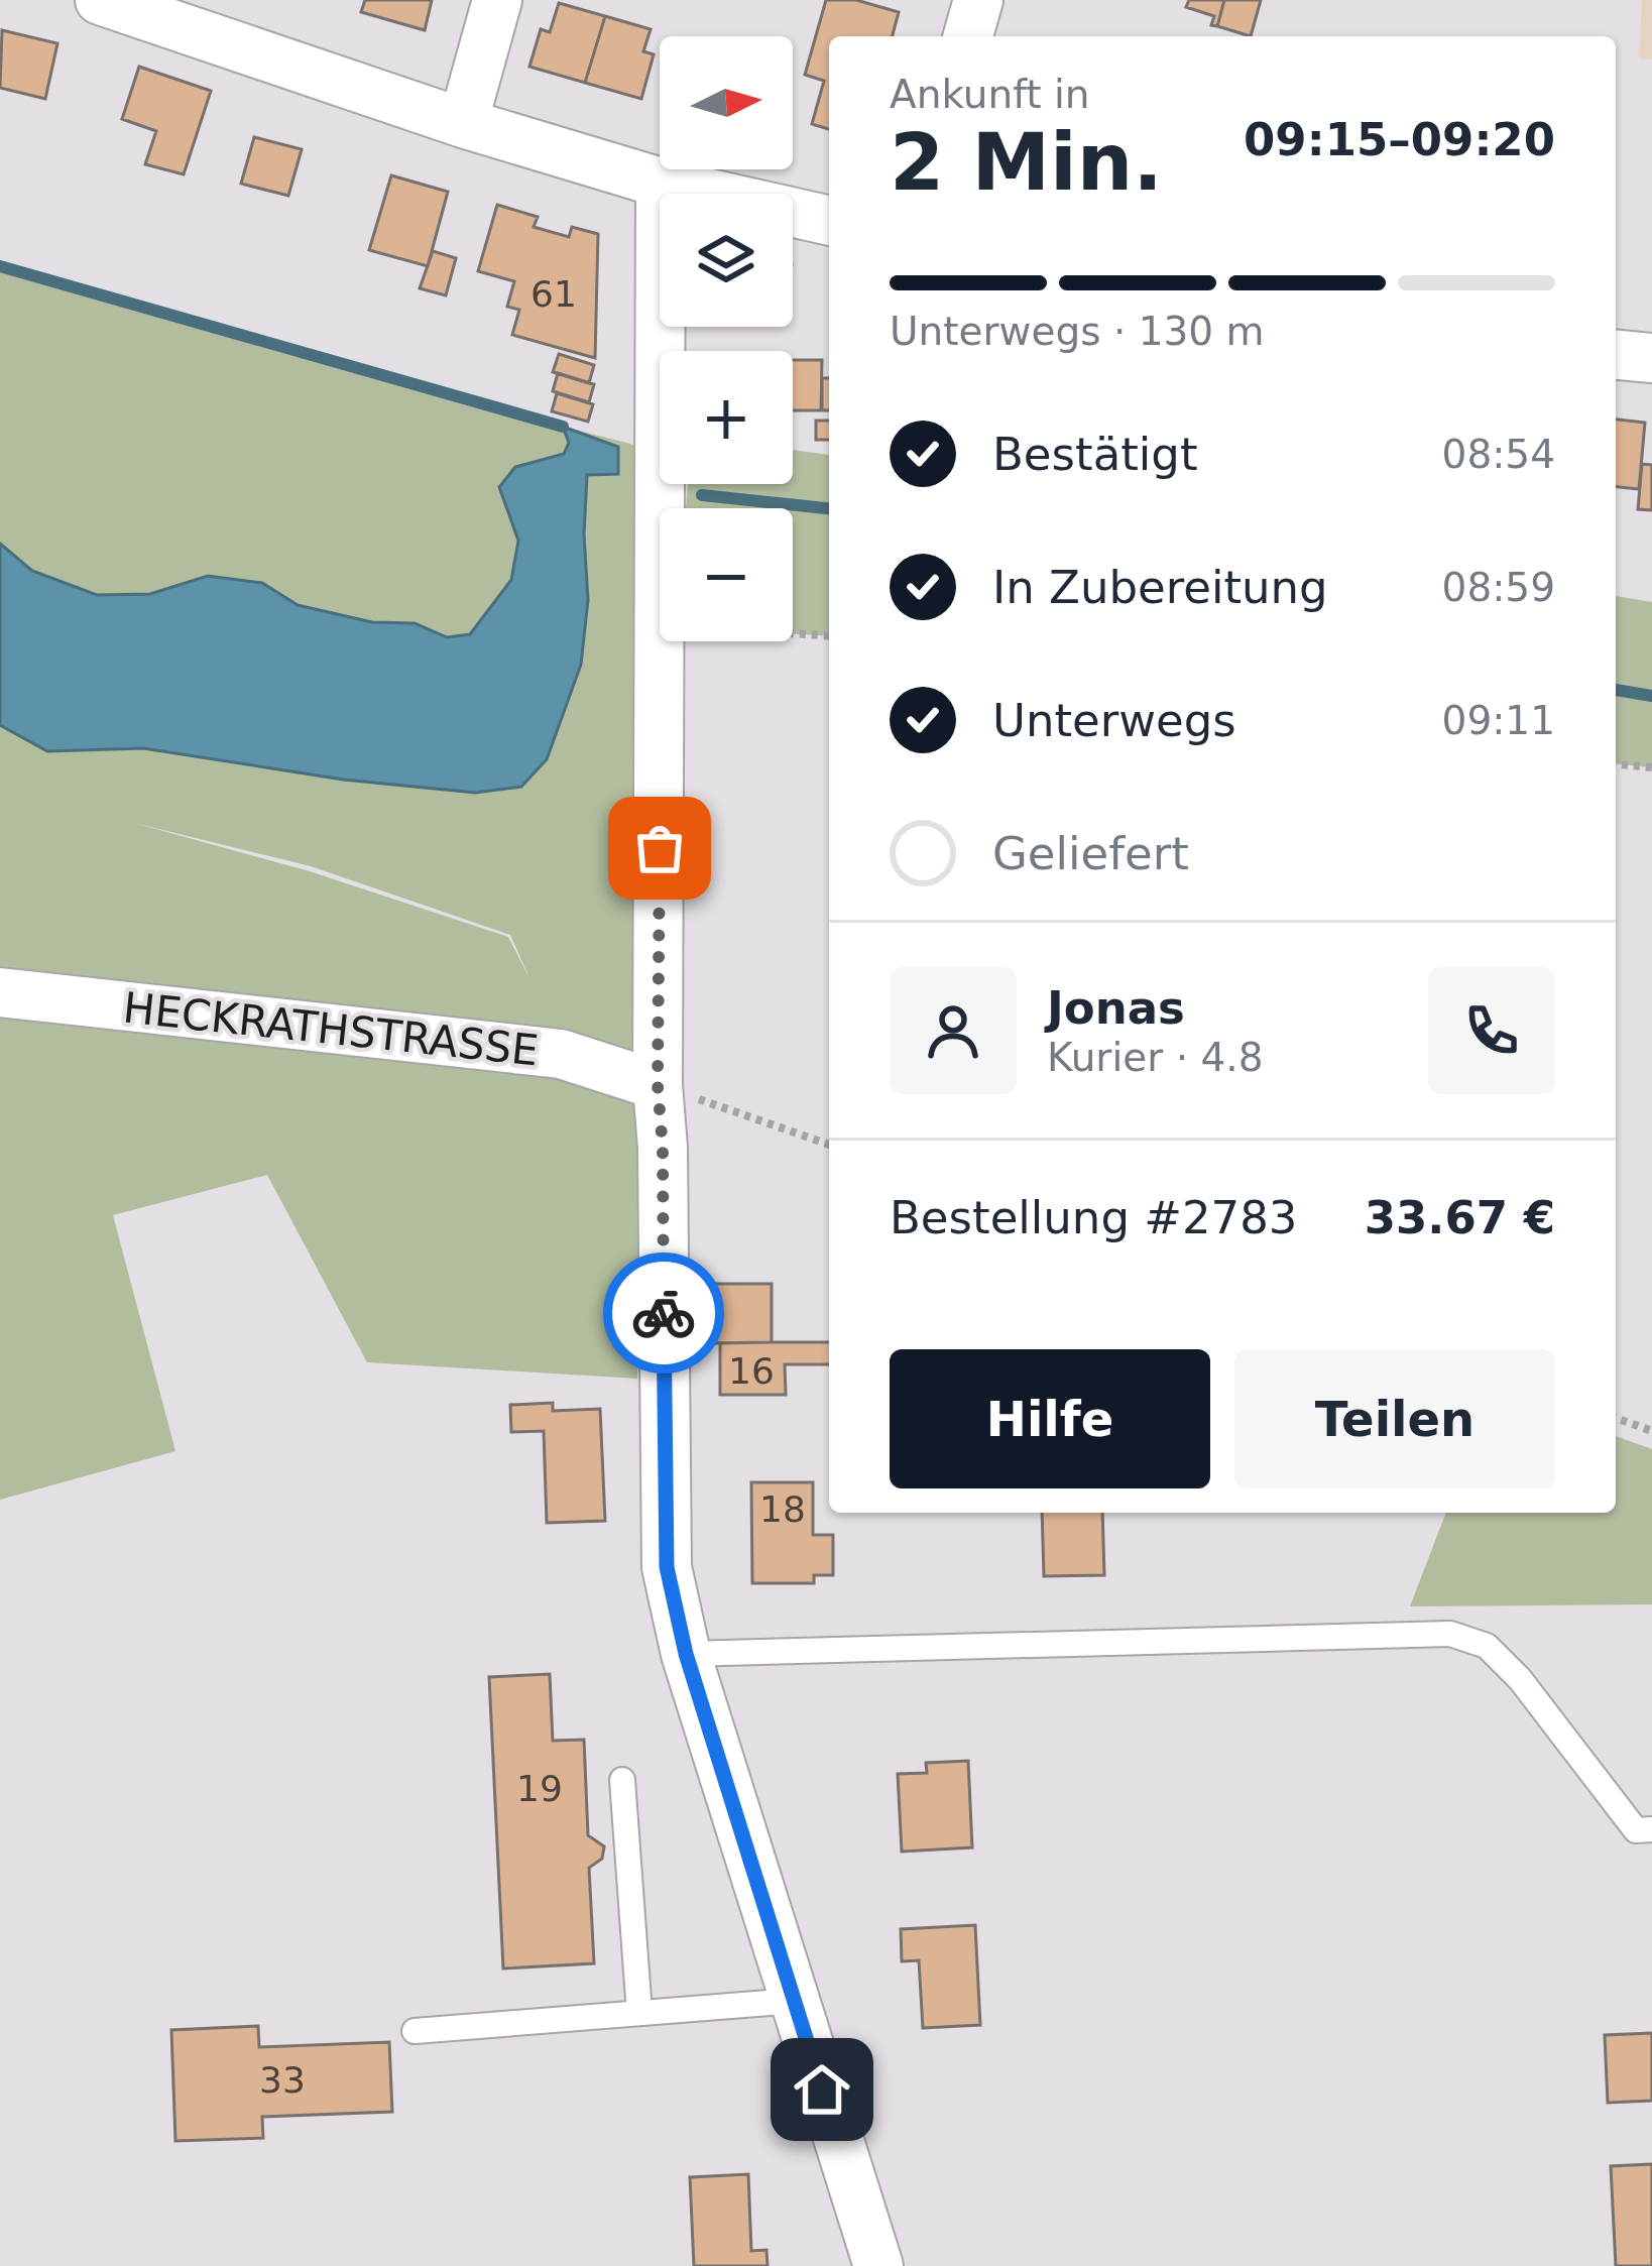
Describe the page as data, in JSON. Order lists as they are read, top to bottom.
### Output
{
  "streets": {
    "street": ["HECKRATHSTRASSE"]
  },
  "house_numbers": [
    "61",
    "16",
    "18",
    "19",
    "33"
  ],
  "north": "right",
  "page": {
    "map_buttons": ["+", "−"],
    "heading": ["2 Min.", "Ankunft in", "09:15–09:20"],
    "panel": [
      "Jonas",
      "Kurier · 4.8",
      "Bestellung #2783",
      "33.67 €"
    ],
    "bar": "Unterwegs · 130 m",
    "list": [
      ["Bestätigt", "08:54"],
      ["In Zubereitung", "08:59"],
      ["Unterwegs", "09:11"],
      "Geliefert"
    ],
    "buttons": ["Hilfe", "Teilen"]
  }
}
